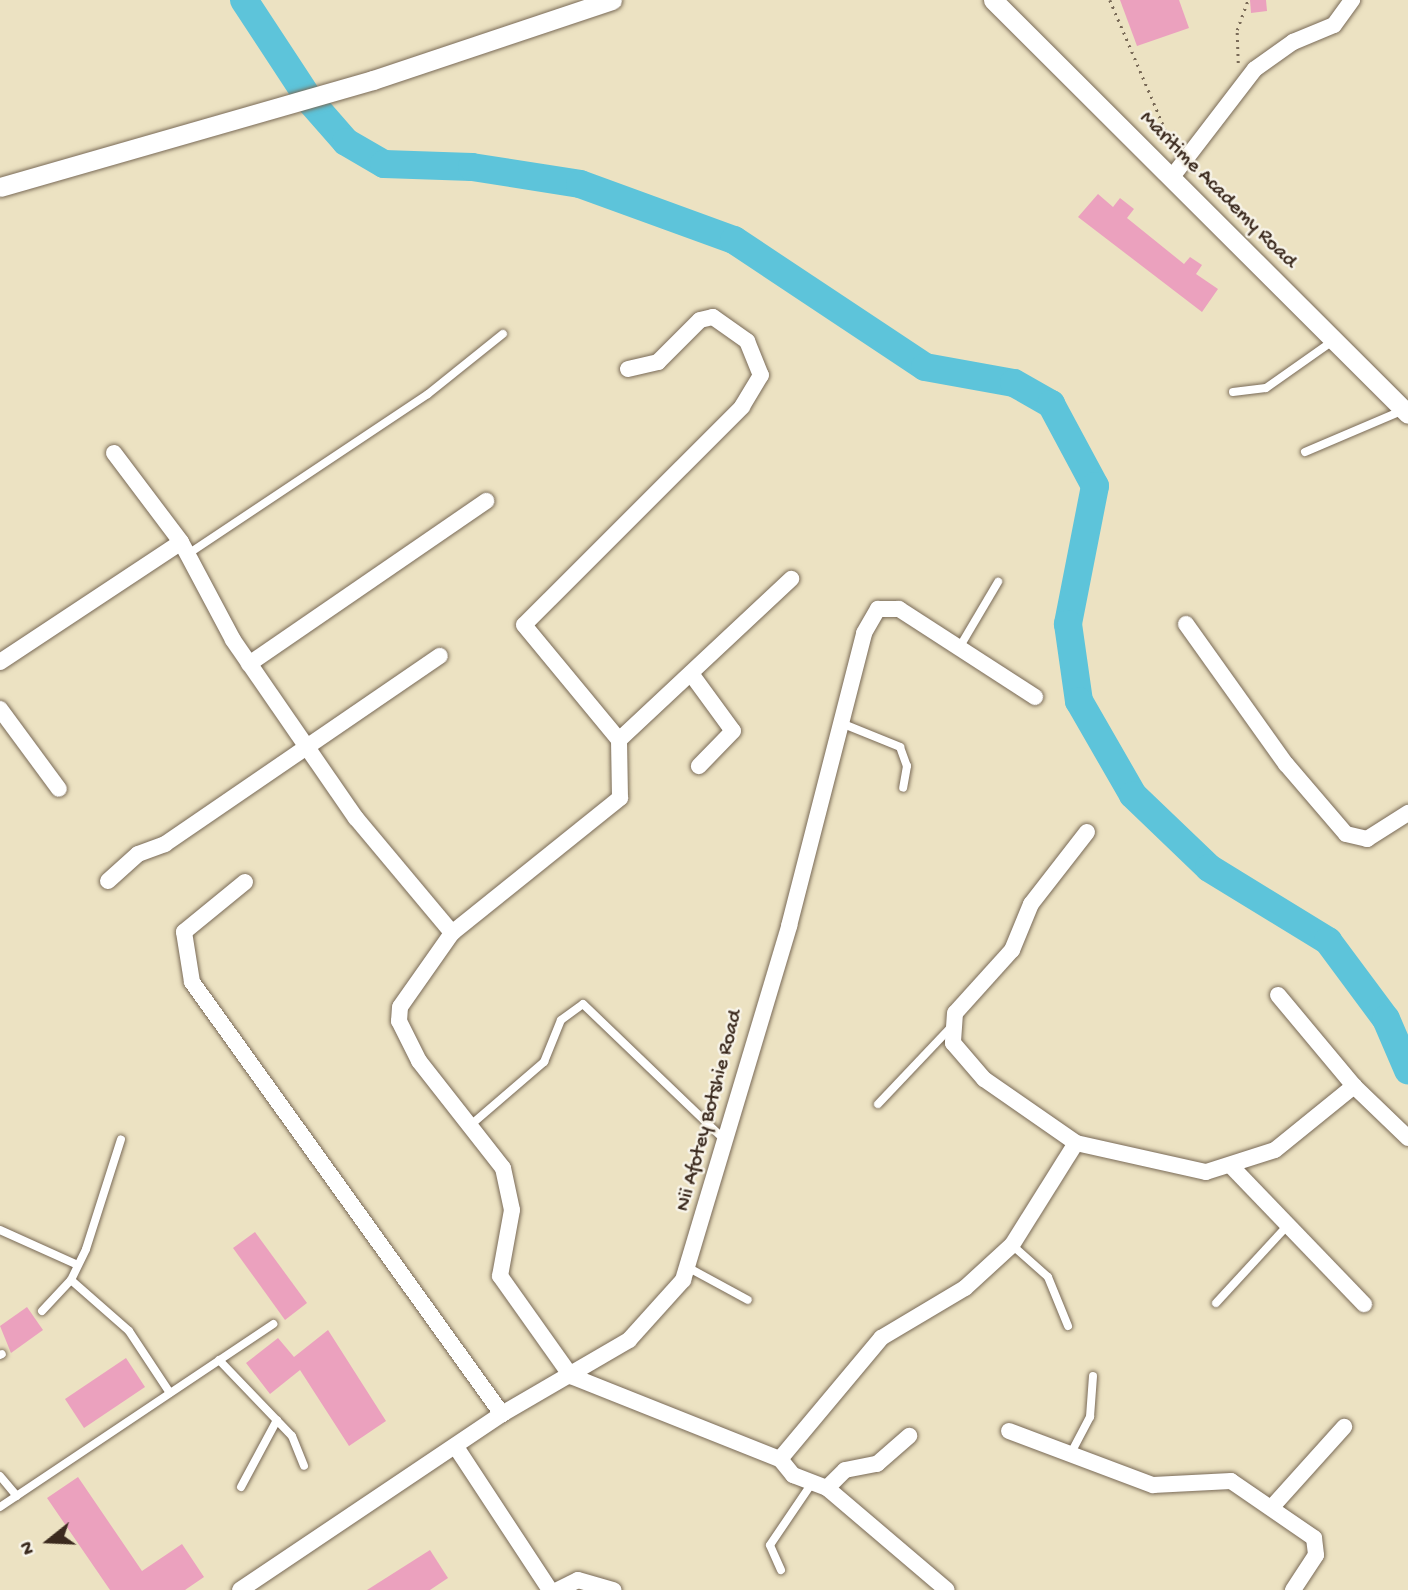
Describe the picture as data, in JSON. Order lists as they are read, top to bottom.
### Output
{
  "streets": {
    "street": ["Maritime Academy Road", "Nii Afotey Botshie Road"]
  },
  "north": "left"
}
